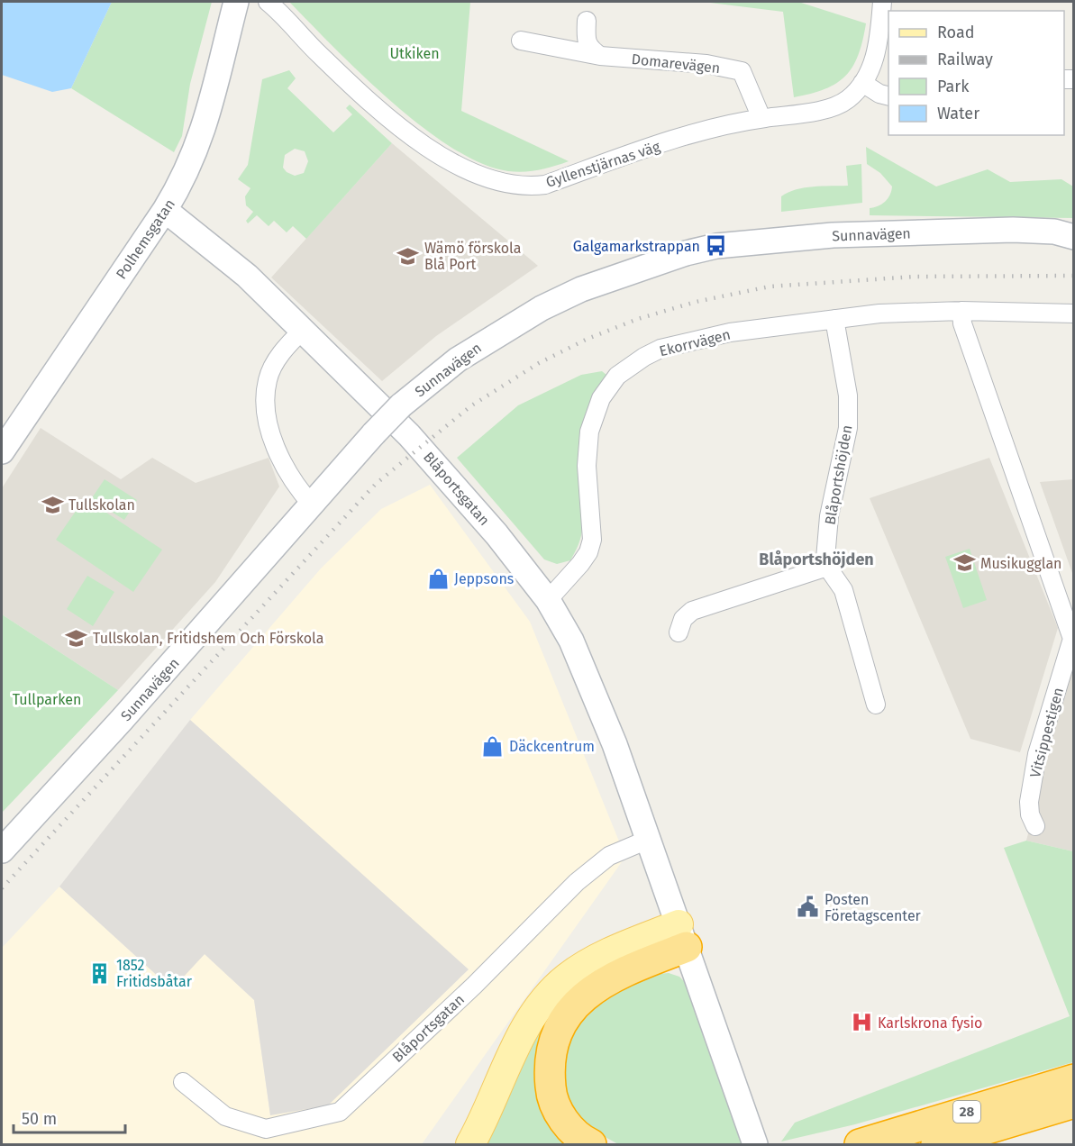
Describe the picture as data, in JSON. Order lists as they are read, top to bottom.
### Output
{
  "streets": {
    "highway": ["28"],
    "street": [
      "Domarevägen",
      "Gyllenstjärnas väg",
      "Sunnavägen",
      "Polhemsgatan",
      "Ekorrvägen",
      "Blåportshöjden",
      "Blåportsgatan",
      "Vitsippestigen"
    ]
  },
  "crossings": [
    ["Domarevägen", "Gyllenstjärnas väg"],
    ["Polhemsgatan", "Blåportsgatan"],
    ["Ekorrvägen", "Blåportshöjden"],
    ["Ekorrvägen", "Blåportsgatan"],
    ["Ekorrvägen", "Vitsippestigen"]
  ],
  "districts": ["Blåportshöjden"],
  "parks": ["Utkiken", "Tullparken"],
  "places": {
    "bus stop": ["Galgamarkstrappan"],
    "school or university": [
      "Wämö förskola Blå Port",
      "Tullskolan",
      "Musikugglan",
      "Tullskolan, Fritidshem Och Förskola"
    ],
    "shop": ["Jeppsons", "Däckcentrum"],
    "public building": ["Posten Företagscenter"],
    "building": ["1852 Fritidsbåtar"],
    "hospital": ["Karlskrona fysio"]
  },
  "legend": [
    "Road",
    "Railway",
    "Park",
    "Water"
  ],
  "scale_bar": "50 m"
}
